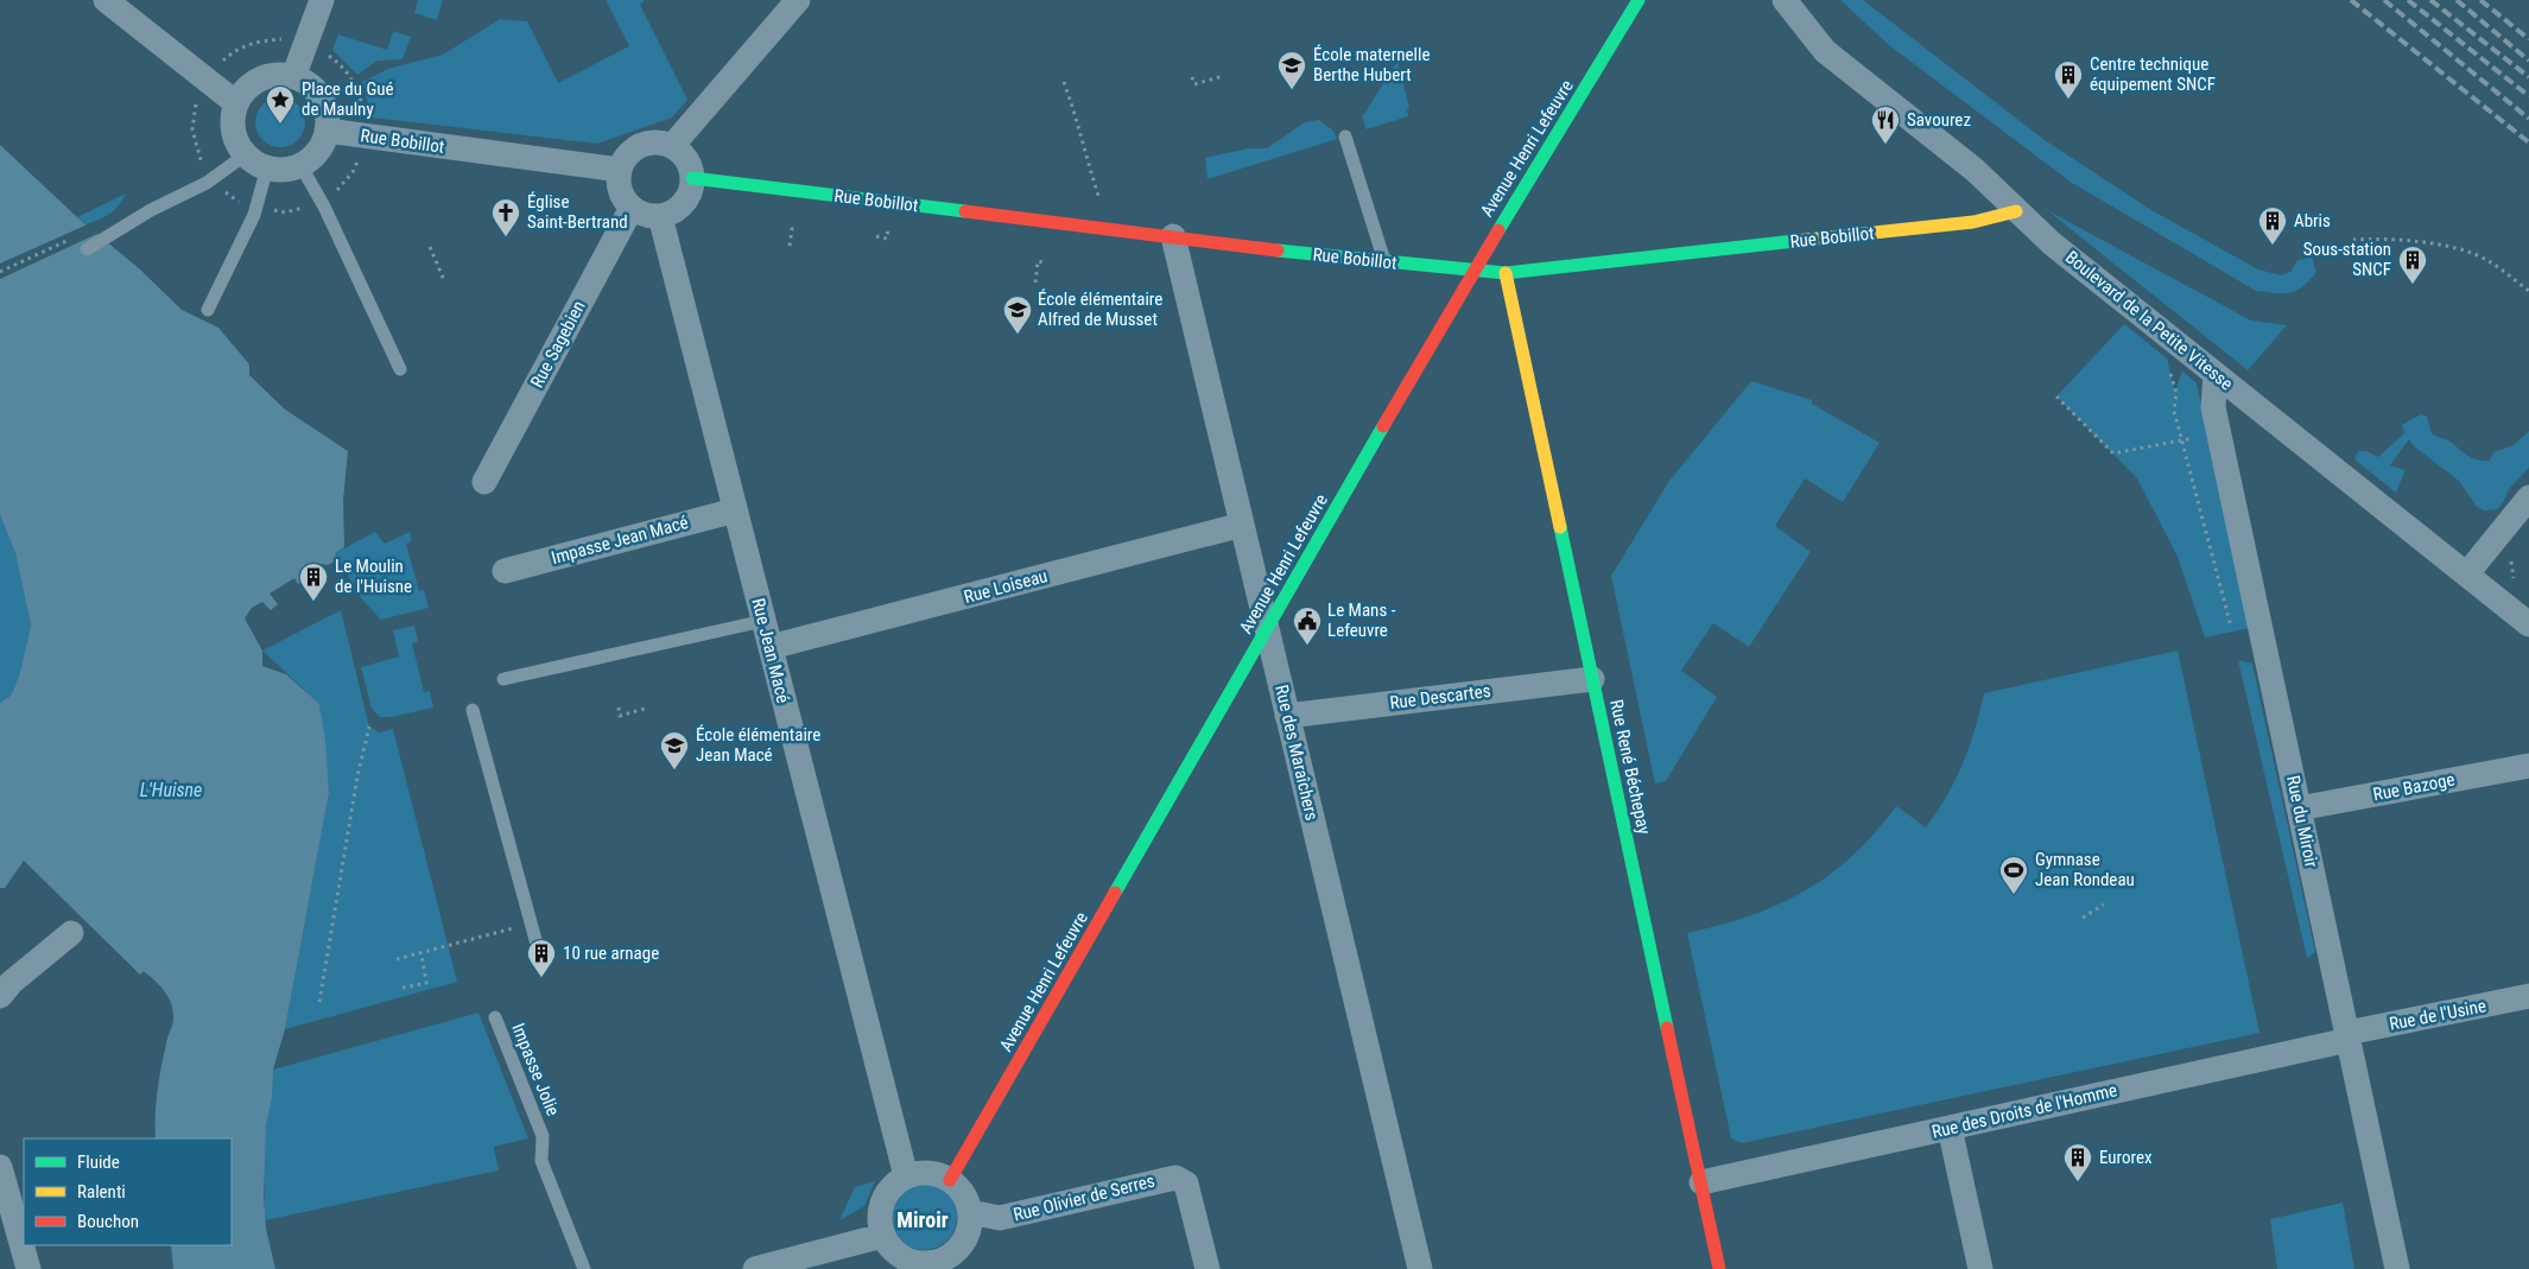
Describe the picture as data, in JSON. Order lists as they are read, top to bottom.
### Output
{
  "streets": {
    "street": [
      "Rue Bobillot",
      "Avenue Henri Lefeuvre",
      "Boulevard de la Petite Vitesse",
      "Rue Sagebien",
      "Impasse Jean Macé",
      "Rue Loiseau",
      "Rue Jean Macé",
      "Rue Descartes",
      "Rue des Maraîchers",
      "Rue René Béchepay",
      "Rue Bazoge",
      "Rue du Miroir",
      "Rue de l'Usine",
      "Rue des Droits de l'Homme",
      "Rue Olivier de Serres"
    ],
    "lane": ["Impasse Jolie"]
  },
  "crossings": [
    ["Rue Bobillot", "Avenue Henri Lefeuvre"],
    ["Rue Bobillot", "Boulevard de la Petite Vitesse"],
    ["Rue Bobillot", "Rue Sagebien"],
    ["Rue Bobillot", "Rue Jean Macé"],
    ["Rue Bobillot", "Rue des Maraîchers"],
    ["Rue Bobillot", "Rue René Béchepay"],
    ["Avenue Henri Lefeuvre", "Rue Jean Macé"],
    ["Avenue Henri Lefeuvre", "Rue des Maraîchers"],
    ["Avenue Henri Lefeuvre", "Rue Olivier de Serres"],
    ["Boulevard de la Petite Vitesse", "Rue du Miroir"],
    ["Rue Sagebien", "Rue Jean Macé"],
    ["Impasse Jean Macé", "Rue Jean Macé"],
    ["Rue Loiseau", "Rue Jean Macé"],
    ["Rue Loiseau", "Rue des Maraîchers"],
    ["Rue Jean Macé", "Rue Olivier de Serres"],
    ["Rue Descartes", "Rue des Maraîchers"],
    ["Rue Descartes", "Rue René Béchepay"],
    ["Rue René Béchepay", "Rue des Droits de l'Homme"],
    ["Rue Bazoge", "Rue du Miroir"],
    ["Rue du Miroir", "Rue de l'Usine"],
    ["Rue du Miroir", "Rue des Droits de l'Homme"],
    ["Rue de l'Usine", "Rue des Droits de l'Homme"]
  ],
  "districts": ["Miroir"],
  "water": ["L'Huisne"],
  "places": {
    "school or university": ["École maternelle Berthe Hubert", "École élémentaire Alfred de Musset", "École élémentaire Jean Macé"],
    "building": [
      "Centre technique équipement SNCF",
      "Abris",
      "Sous-station SNCF",
      "Le Moulin de l'Huisne",
      "10 rue arnage",
      "Eurorex"
    ],
    "place": ["Place du Gué de Maulny"],
    "restaurant": ["Savourez"],
    "church": ["Église Saint-Bertrand"],
    "public building": ["Le Mans - Lefeuvre"],
    "sports": ["Gymnase Jean Rondeau"]
  },
  "legend": ["Fluide", "Ralenti", "Bouchon"]
}
